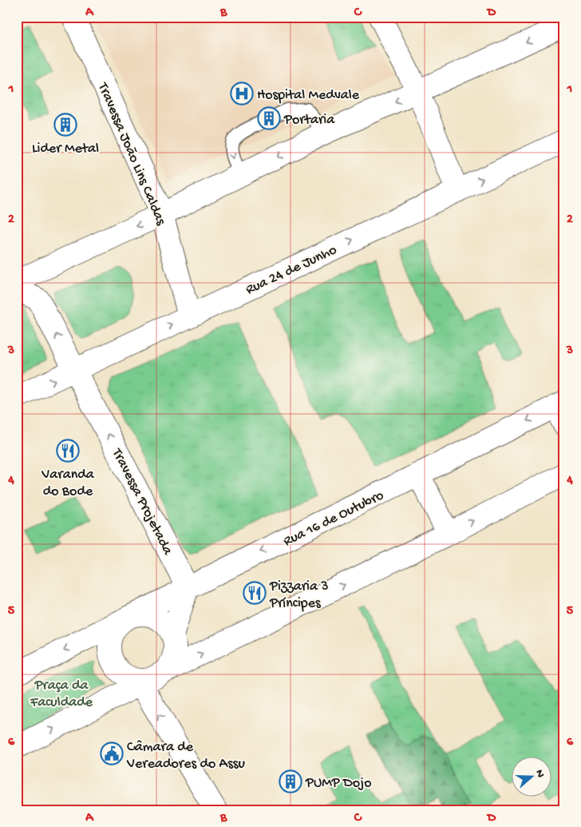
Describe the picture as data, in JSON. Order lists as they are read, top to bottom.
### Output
{
  "streets": {
    "street": [
      "Travessa João Lins Caldas",
      "Rua 24 de Junho",
      "Travessa Projetada",
      "Rua 16 de Outubro"
    ]
  },
  "crossings": [
    ["Travessa João Lins Caldas", "Rua 24 de Junho"],
    ["Rua 24 de Junho", "Travessa Projetada"],
    ["Travessa Projetada", "Rua 16 de Outubro"]
  ],
  "one_way": ["Travessa Projetada"],
  "parks": ["Praça da Faculdade"],
  "places": {
    "hospital": ["Hospital Medvale"],
    "building": ["Portaria", "Lider Metal", "PUMP Dojo"],
    "restaurant": ["Varanda do Bode", "Pizzaria 3 Príncipes"],
    "public building": ["Câmara de Vereadores do Assu"]
  },
  "north": "right",
  "grid": {
    "columns": [
      "A",
      "B",
      "C",
      "D"
    ],
    "rows": [
      "1",
      "2",
      "3",
      "4",
      "5",
      "6"
    ]
  }
}
